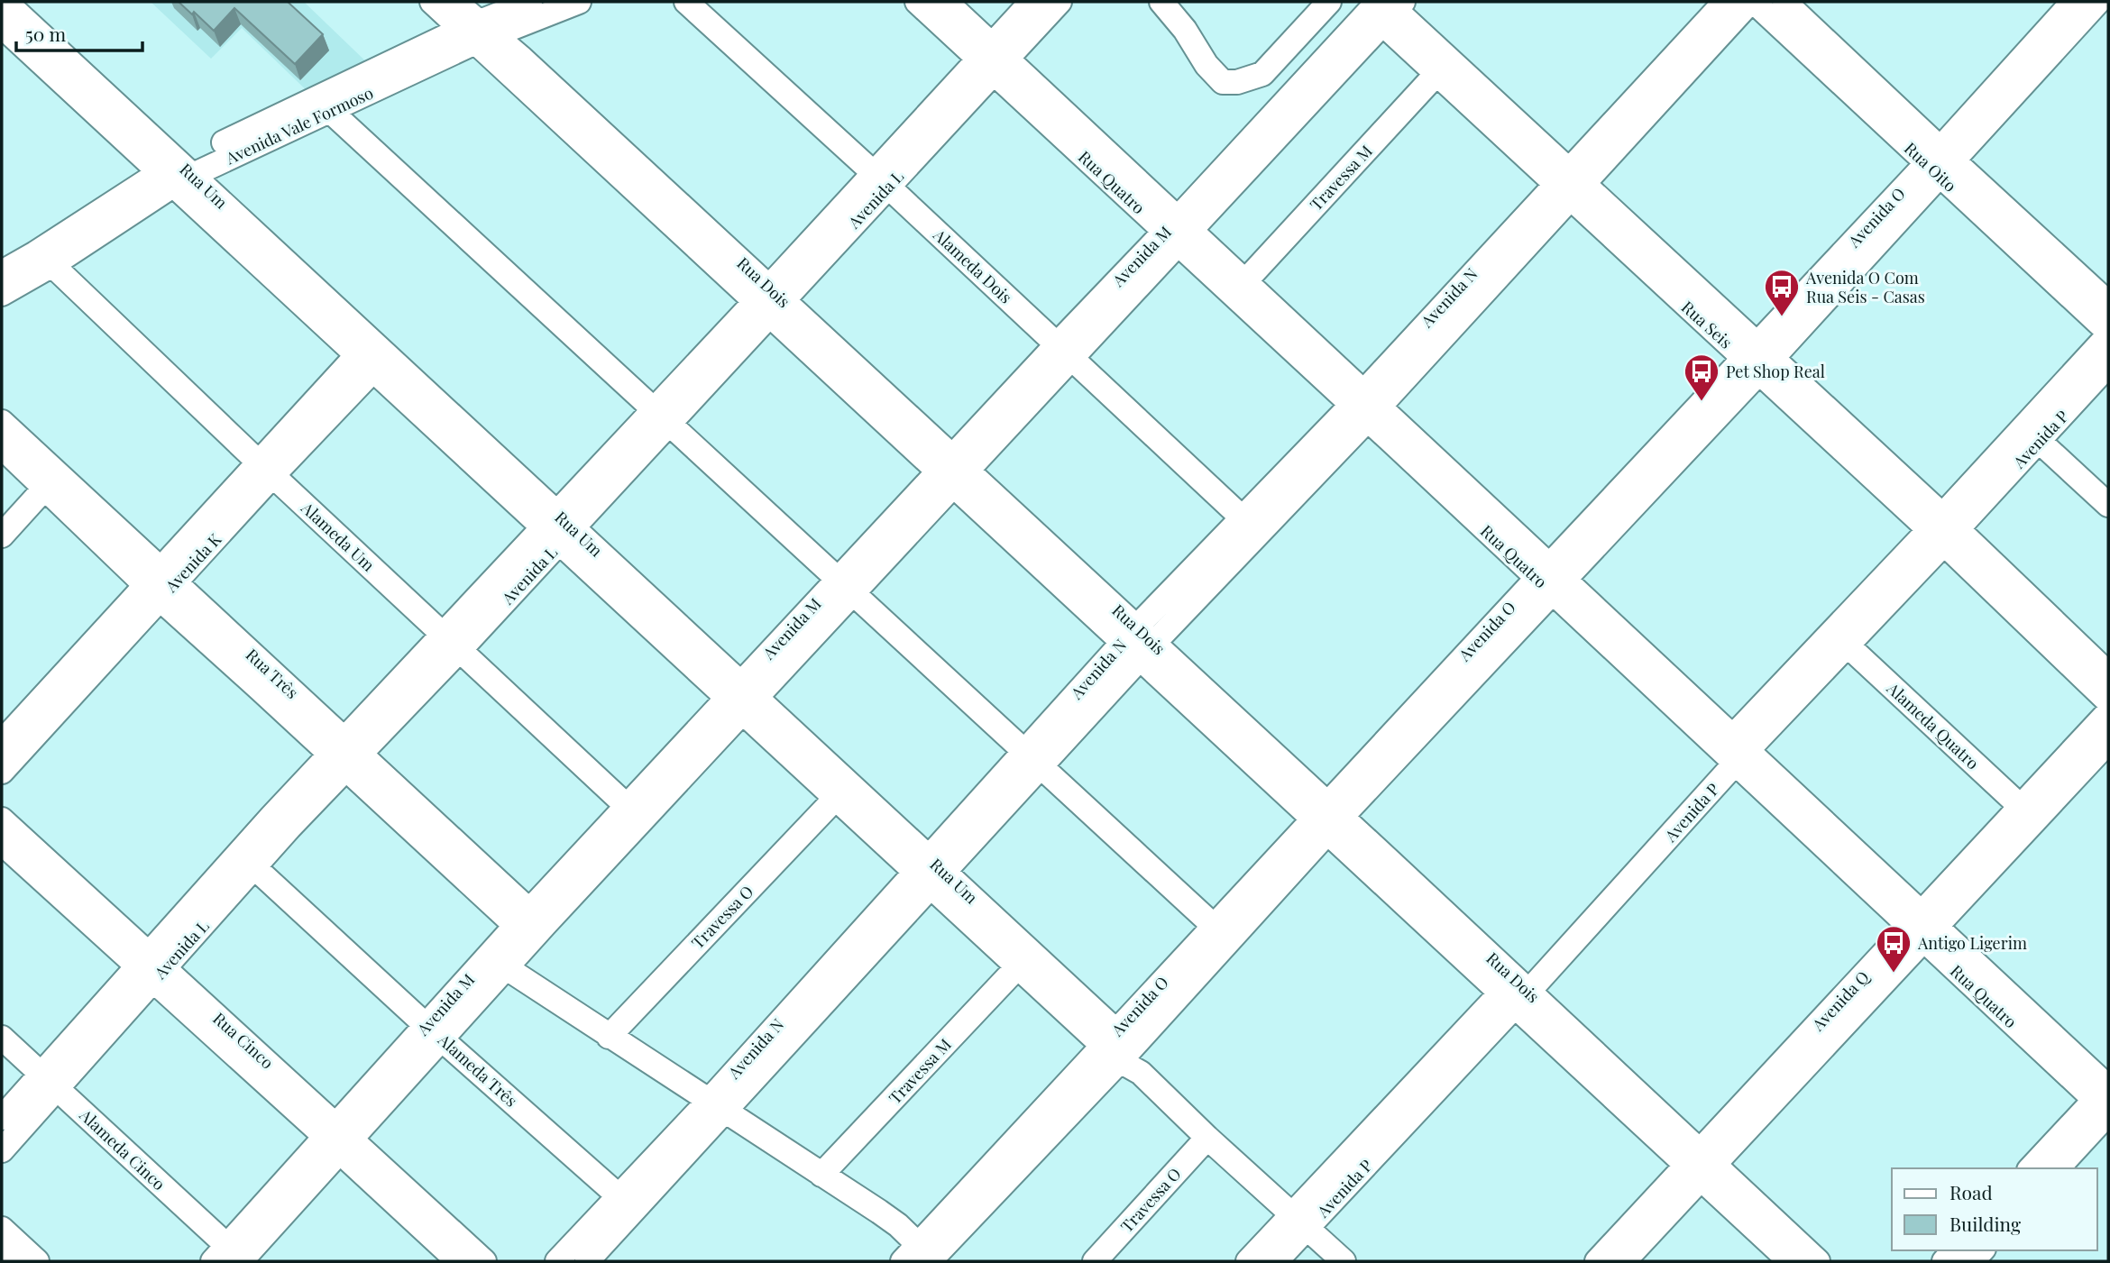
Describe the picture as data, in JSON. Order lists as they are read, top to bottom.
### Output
{
  "streets": {
    "street": [
      "Avenida Vale Formoso",
      "Rua Oito",
      "Travessa M",
      "Rua Quatro",
      "Rua Um",
      "Avenida L",
      "Avenida O",
      "Avenida M",
      "Alameda Dois",
      "Rua Dois",
      "Avenida N",
      "Rua Seis",
      "Avenida P",
      "Alameda Um",
      "Avenida K",
      "Rua Três",
      "Alameda Quatro",
      "Travessa O",
      "Avenida Q",
      "Rua Cinco",
      "Alameda Três",
      "Alameda Cinco"
    ]
  },
  "crossings": [
    ["Avenida Vale Formoso", "Rua Um"],
    ["Avenida Vale Formoso", "Rua Dois"],
    ["Avenida Vale Formoso", "Alameda Um"],
    ["Rua Oito", "Avenida O"],
    ["Rua Oito", "Avenida N"],
    ["Rua Oito", "Avenida P"],
    ["Travessa M", "Rua Quatro"],
    ["Travessa M", "Rua Um"],
    ["Travessa M", "Rua Seis"],
    ["Rua Quatro", "Avenida L"],
    ["Rua Quatro", "Avenida O"],
    ["Rua Quatro", "Avenida M"],
    ["Rua Quatro", "Avenida N"],
    ["Rua Quatro", "Avenida P"],
    ["Rua Quatro", "Avenida Q"],
    ["Rua Um", "Avenida L"],
    ["Rua Um", "Avenida O"],
    ["Rua Um", "Avenida M"],
    ["Rua Um", "Avenida N"],
    ["Rua Um", "Avenida P"],
    ["Rua Um", "Avenida K"],
    ["Rua Um", "Travessa O"],
    ["Avenida L", "Alameda Dois"],
    ["Avenida L", "Rua Dois"],
    ["Avenida L", "Alameda Um"],
    ["Avenida L", "Rua Três"],
    ["Avenida L", "Rua Cinco"],
    ["Avenida L", "Alameda Três"],
    ["Avenida L", "Alameda Cinco"],
    ["Avenida O", "Rua Dois"],
    ["Avenida O", "Rua Seis"],
    ["Avenida M", "Alameda Dois"],
    ["Avenida M", "Rua Dois"],
    ["Avenida M", "Rua Seis"],
    ["Avenida M", "Alameda Um"],
    ["Avenida M", "Rua Três"],
    ["Avenida M", "Rua Cinco"],
    ["Avenida M", "Alameda Três"],
    ["Avenida M", "Alameda Cinco"],
    ["Alameda Dois", "Avenida N"],
    ["Rua Dois", "Avenida N"],
    ["Rua Dois", "Avenida P"],
    ["Rua Dois", "Avenida Q"],
    ["Avenida N", "Rua Seis"],
    ["Avenida N", "Alameda Três"],
    ["Rua Seis", "Avenida P"],
    ["Avenida P", "Alameda Quatro"],
    ["Alameda Um", "Avenida K"],
    ["Avenida K", "Rua Três"],
    ["Alameda Quatro", "Avenida Q"]
  ],
  "places": {
    "bus stop": ["Avenida O Com Rua Seis - Casas", "Pet Shop Real", "Antigo Ligerim"]
  },
  "legend": ["Road", "Building"],
  "scale_bar": "50 m"
}
